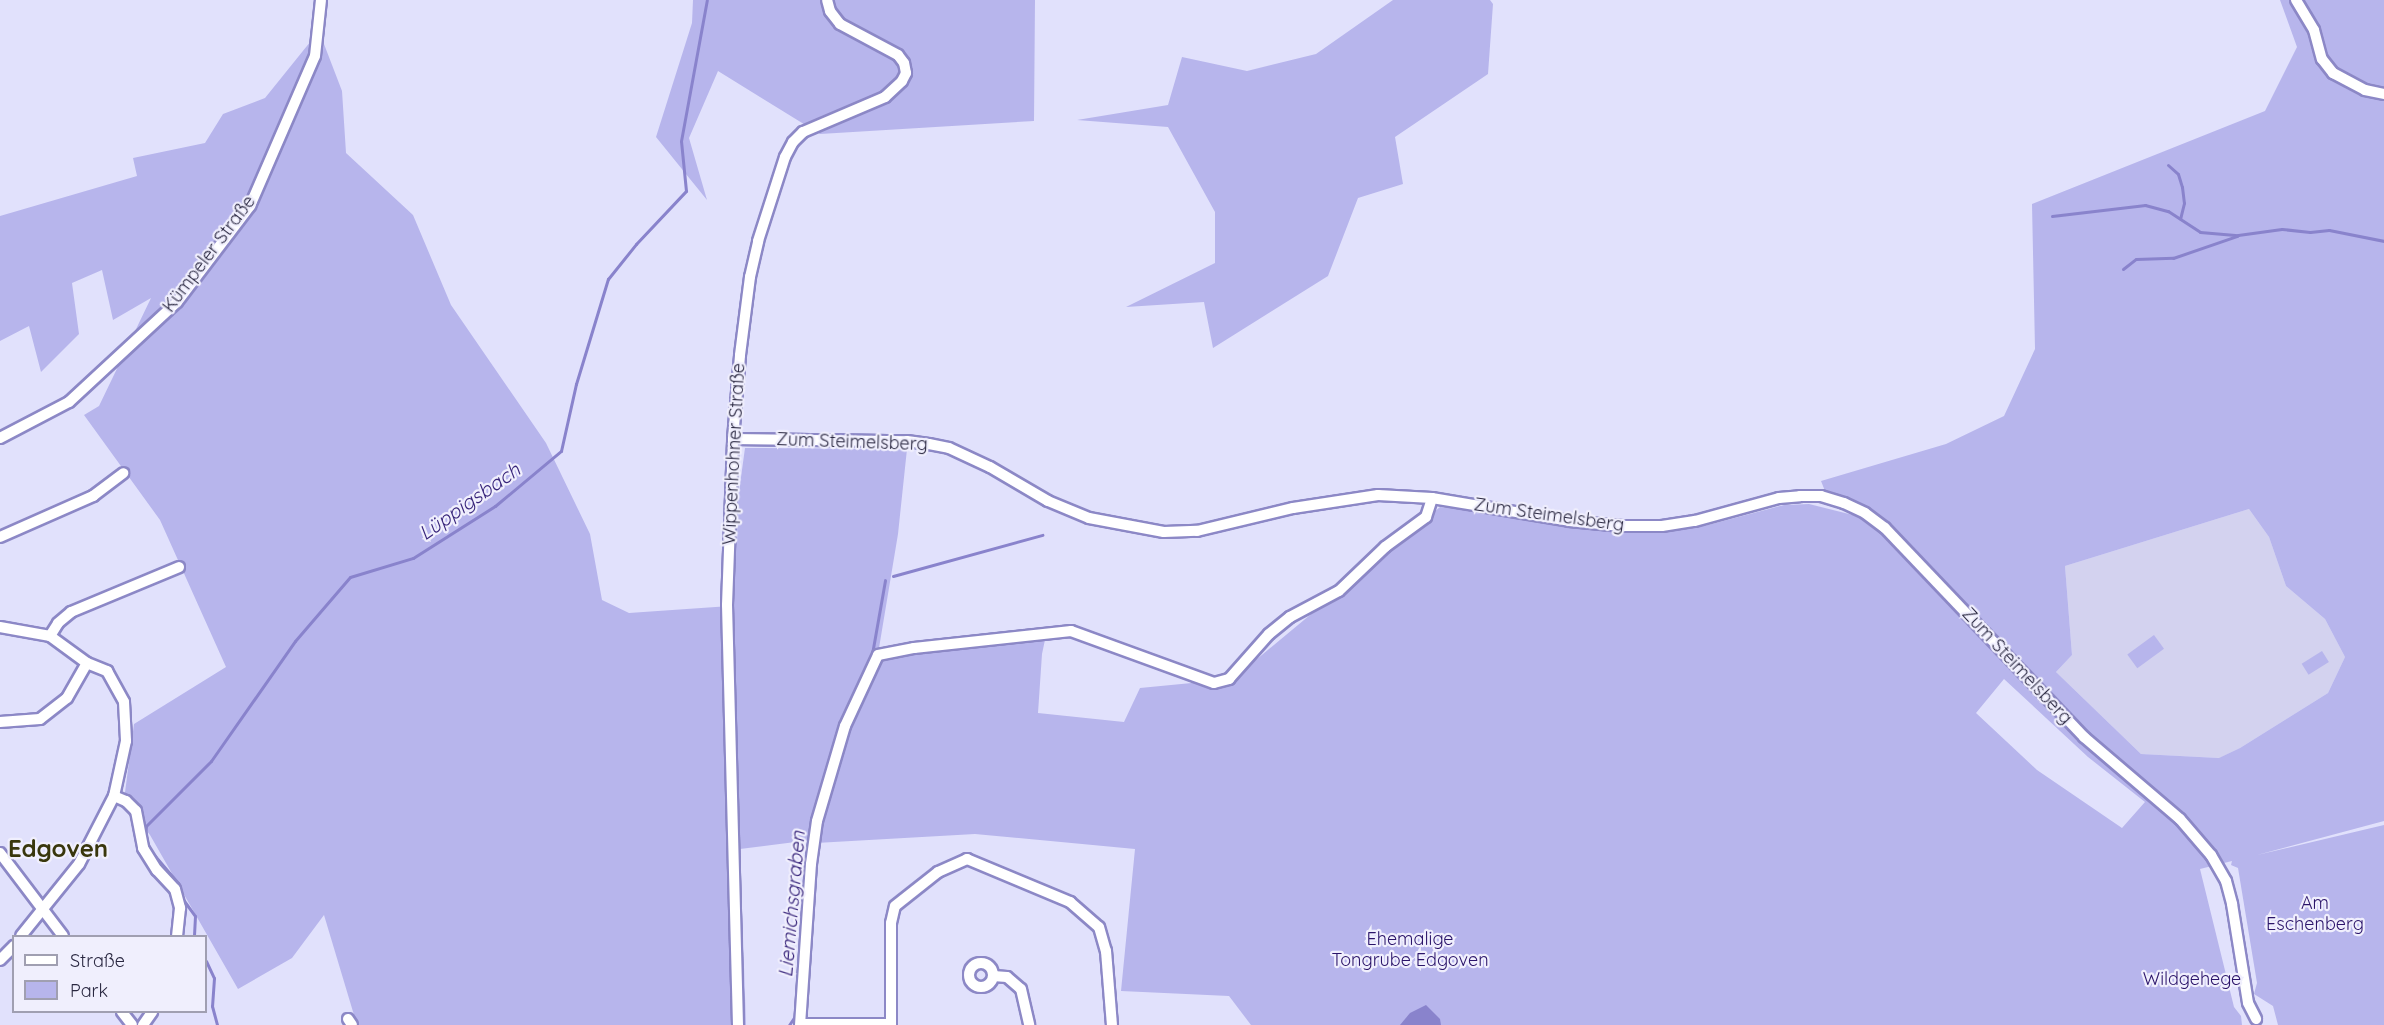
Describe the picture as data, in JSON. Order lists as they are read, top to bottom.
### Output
{
  "streets": {
    "street": ["Kümpeler Straße", "Zum Steimelsberg", "Wippenhohner Straße"]
  },
  "crossings": [
    ["Zum Steimelsberg", "Wippenhohner Straße"]
  ],
  "districts": ["Edgoven"],
  "water": ["Lüppigsbach", "Liemichsgraben"],
  "parks": ["Am Eschenberg", "Ehemalige Tongrube Edgoven", "Wildgehege"],
  "legend": ["Straße", "Park"]
}
